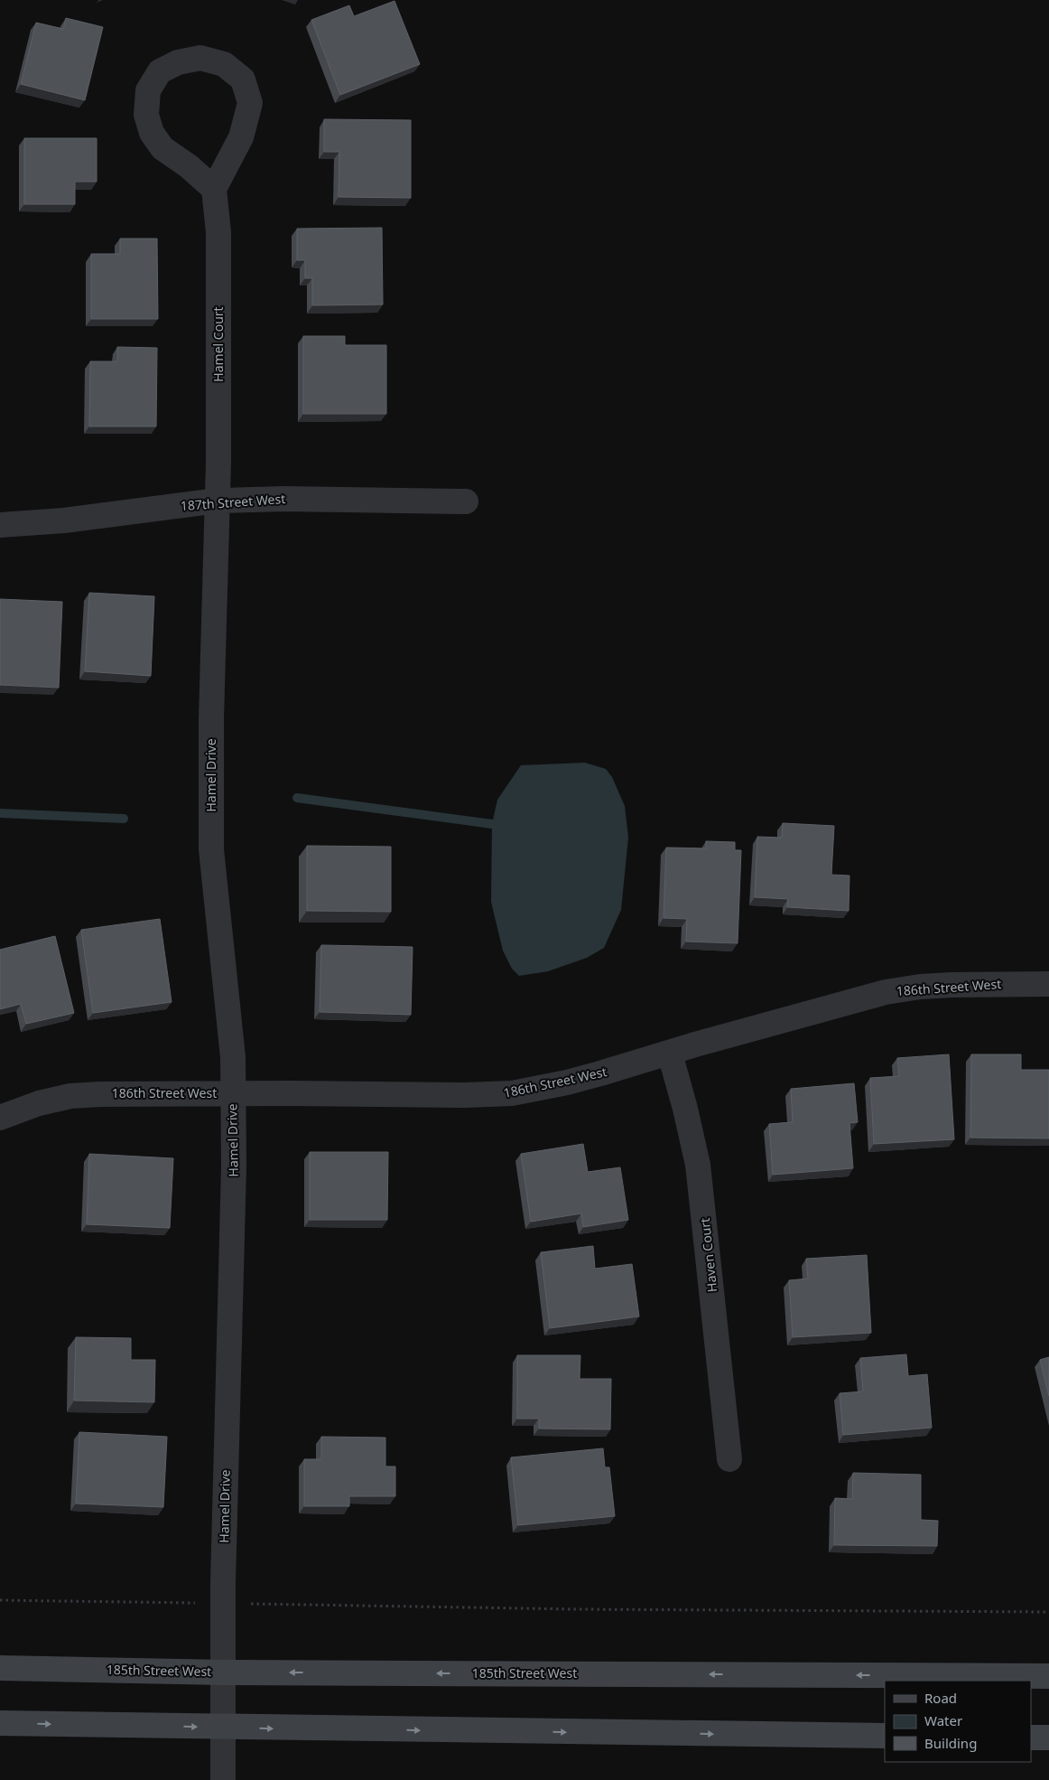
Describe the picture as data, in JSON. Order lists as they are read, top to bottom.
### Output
{
  "streets": {
    "street": [
      "Hamel Court",
      "187th Street West",
      "Hamel Drive",
      "186th Street West",
      "Haven Court",
      "185th Street West"
    ]
  },
  "crossings": [
    ["Hamel Court", "187th Street West"],
    ["Hamel Court", "Hamel Drive"],
    ["187th Street West", "Hamel Drive"],
    ["Hamel Drive", "186th Street West"],
    ["Hamel Drive", "185th Street West"],
    ["186th Street West", "Haven Court"]
  ],
  "legend": ["Road", "Water", "Building"]
}
